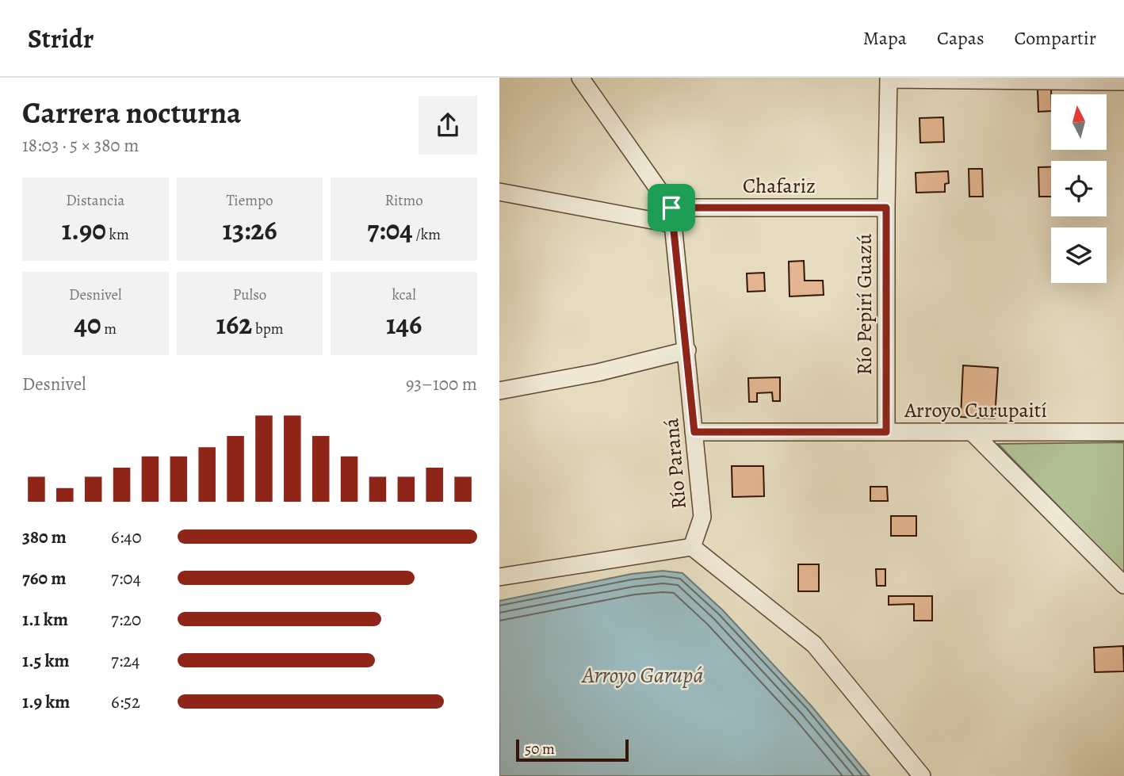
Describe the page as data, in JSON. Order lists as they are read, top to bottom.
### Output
{
  "streets": {
    "street": [
      "Chafariz",
      "Río Pepirí Guazú",
      "Arroyo Curupaití",
      "Río Paraná"
    ]
  },
  "crossings": [
    ["Chafariz", "Río Pepirí Guazú"],
    ["Chafariz", "Río Paraná"],
    ["Río Pepirí Guazú", "Arroyo Curupaití"],
    ["Arroyo Curupaití", "Río Paraná"]
  ],
  "water": ["Arroyo Garupá"],
  "scale_bar": "50 m",
  "north": "top",
  "page": {
    "header": "Stridr",
    "nav": ["Mapa", "Capas", "Compartir"],
    "heading": ["Carrera nocturna", "18:03 · 5 × 380 m"],
    "stats": [
      ["Distancia", "1.90 km"],
      ["Tiempo", "13:26"],
      ["Ritmo", "7:04 /km"],
      ["Desnivel", "40 m"],
      ["Pulso", "162 bpm"],
      ["kcal", "146"]
    ],
    "chart": ["Desnivel", "93–100 m"],
    "list": [
      {
        "name": "380 m",
        "note": "6:40"
      },
      {
        "name": "760 m",
        "note": "7:04"
      },
      {
        "name": "1.1 km",
        "note": "7:20"
      },
      {
        "name": "1.5 km",
        "note": "7:24"
      },
      {
        "name": "1.9 km",
        "note": "6:52"
      }
    ],
    "scale": "50 m"
  }
}
